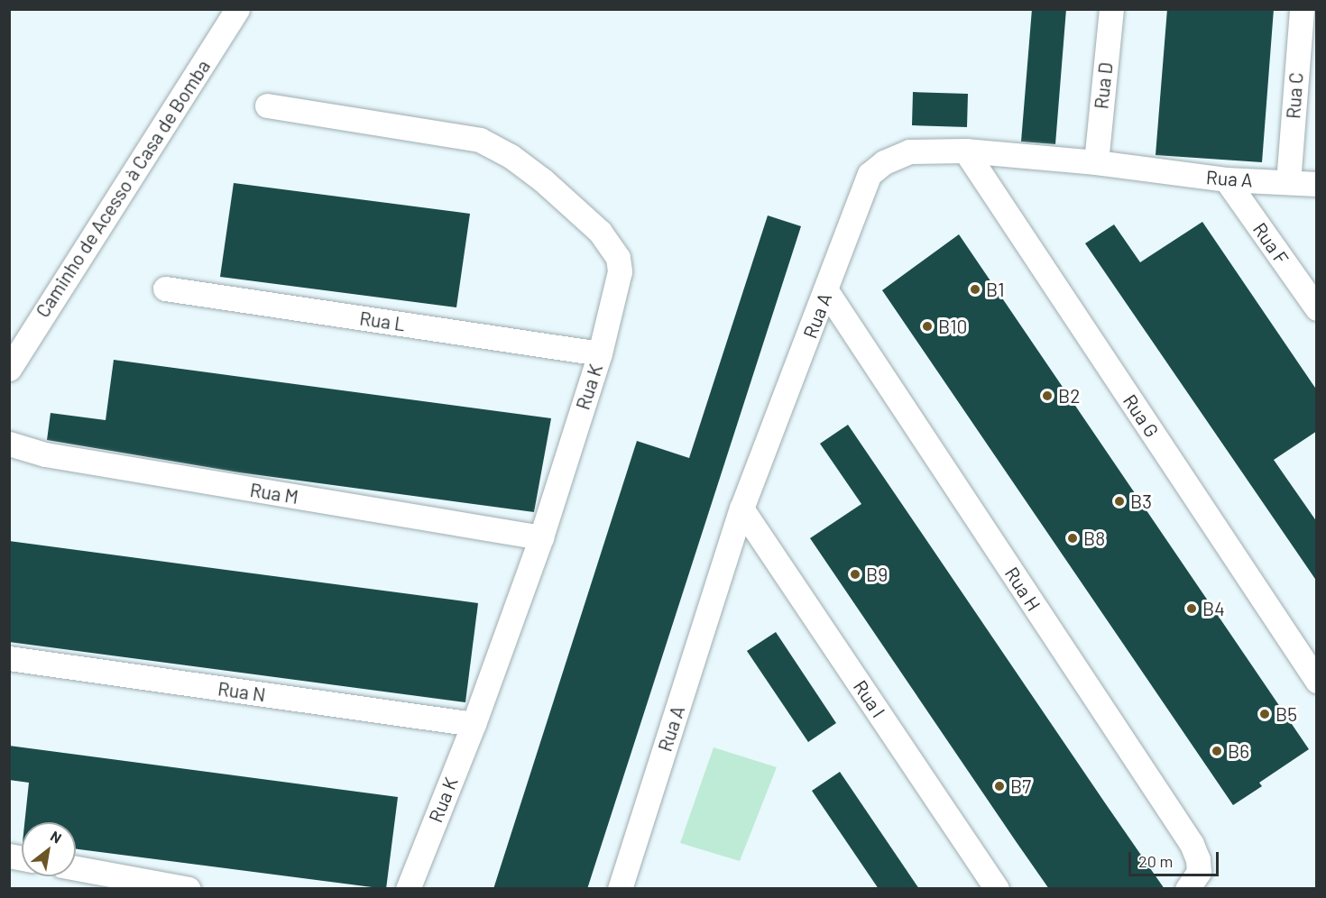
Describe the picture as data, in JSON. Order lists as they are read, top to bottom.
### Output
{
  "streets": {
    "street": [
      "Rua D",
      "Rua C",
      "Rua A",
      "Caminho de Acesso à Casa de Bomba",
      "Rua F",
      "Rua L",
      "Rua K",
      "Rua G",
      "Rua M",
      "Rua H",
      "Rua N",
      "Rua I"
    ]
  },
  "crossings": [
    ["Rua D", "Rua A"],
    ["Rua C", "Rua A"],
    ["Rua A", "Rua F"],
    ["Rua A", "Rua G"],
    ["Rua A", "Rua H"],
    ["Rua A", "Rua I"],
    ["Rua L", "Rua K"],
    ["Rua K", "Rua M"],
    ["Rua K", "Rua N"]
  ],
  "places": [
    "B1",
    "B10",
    "B2",
    "B3",
    "B8",
    "B9",
    "B4",
    "B5",
    "B6",
    "B7"
  ],
  "scale_bar": "20 m",
  "north": "top right"
}
